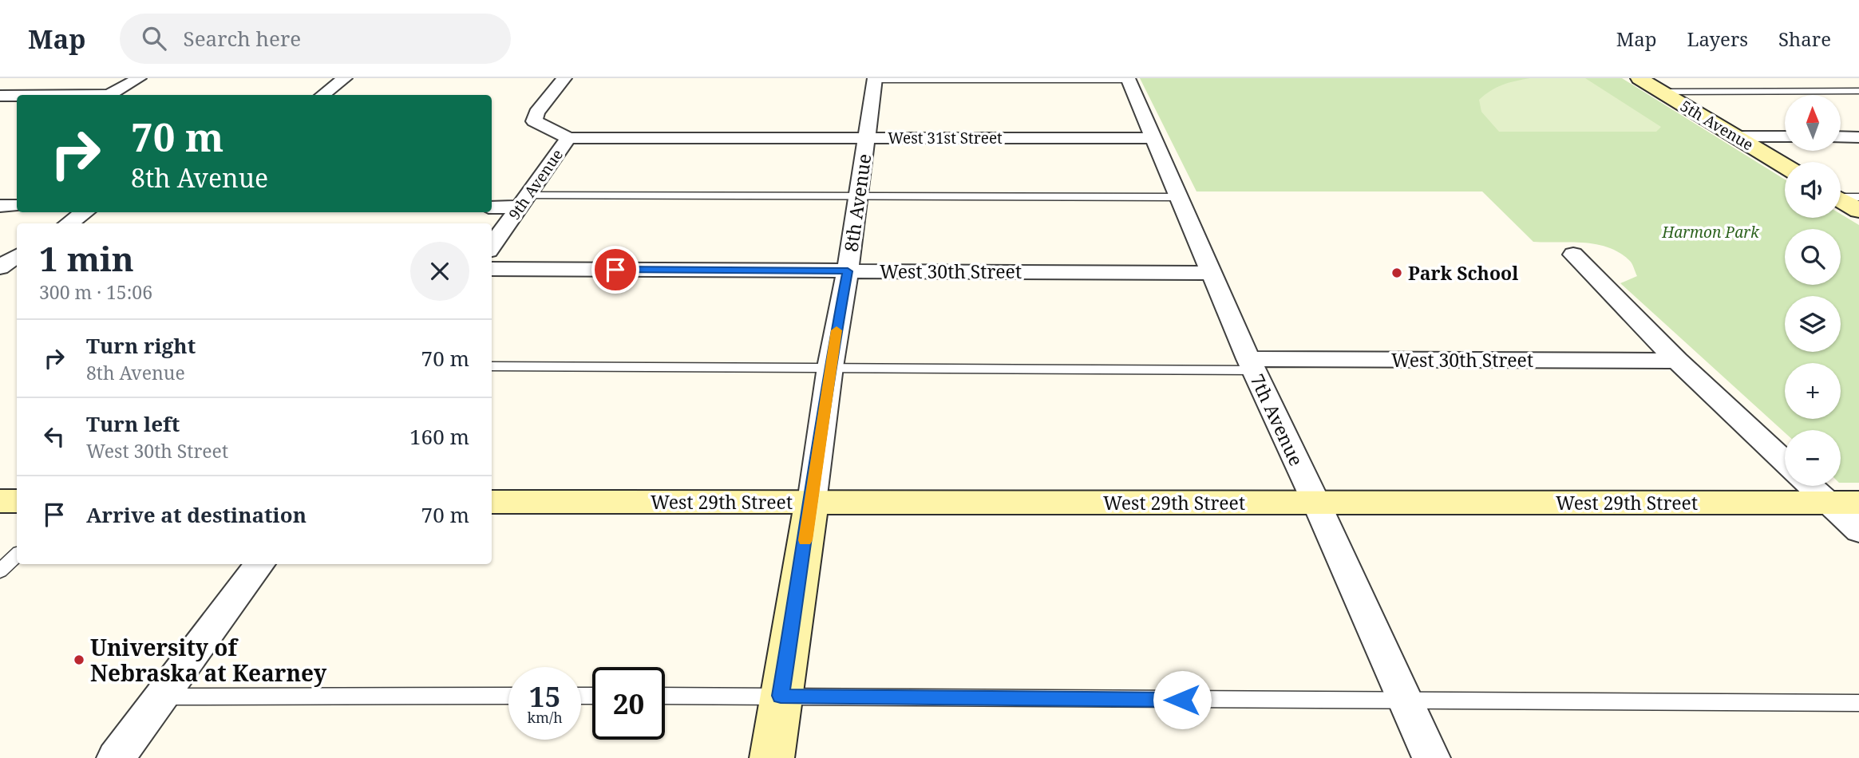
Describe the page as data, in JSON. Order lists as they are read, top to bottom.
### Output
{
  "streets": {
    "street": [
      "5th Avenue",
      "West 31st Street",
      "9th Avenue",
      "8th Avenue",
      "West 30th Street",
      "7th Avenue",
      "West 29th Street"
    ]
  },
  "crossings": [
    ["West 31st Street", "9th Avenue"],
    ["West 31st Street", "8th Avenue"],
    ["West 31st Street", "7th Avenue"],
    ["8th Avenue", "West 30th Street"],
    ["8th Avenue", "West 29th Street"],
    ["West 30th Street", "7th Avenue"],
    ["7th Avenue", "West 29th Street"]
  ],
  "parks": ["Harmon Park"],
  "places": ["Park School", "University of Nebraska at Kearney"],
  "north": "top",
  "page": {
    "header": "Map",
    "search": "Search here",
    "nav": ["Map", "Layers", "Share"],
    "map_buttons": ["+", "−"],
    "turn": ["70 m", "8th Avenue"],
    "heading": ["1 min", "300 m · 15:06"],
    "list": [
      {
        "name": "Turn right",
        "note": "8th Avenue",
        "value": "70 m"
      },
      {
        "name": "Turn left",
        "note": "West 30th Street",
        "value": "160 m"
      },
      {
        "name": "Arrive at destination",
        "value": "70 m"
      }
    ],
    "speed": "15 km/h",
    "limit": "20"
  }
}
